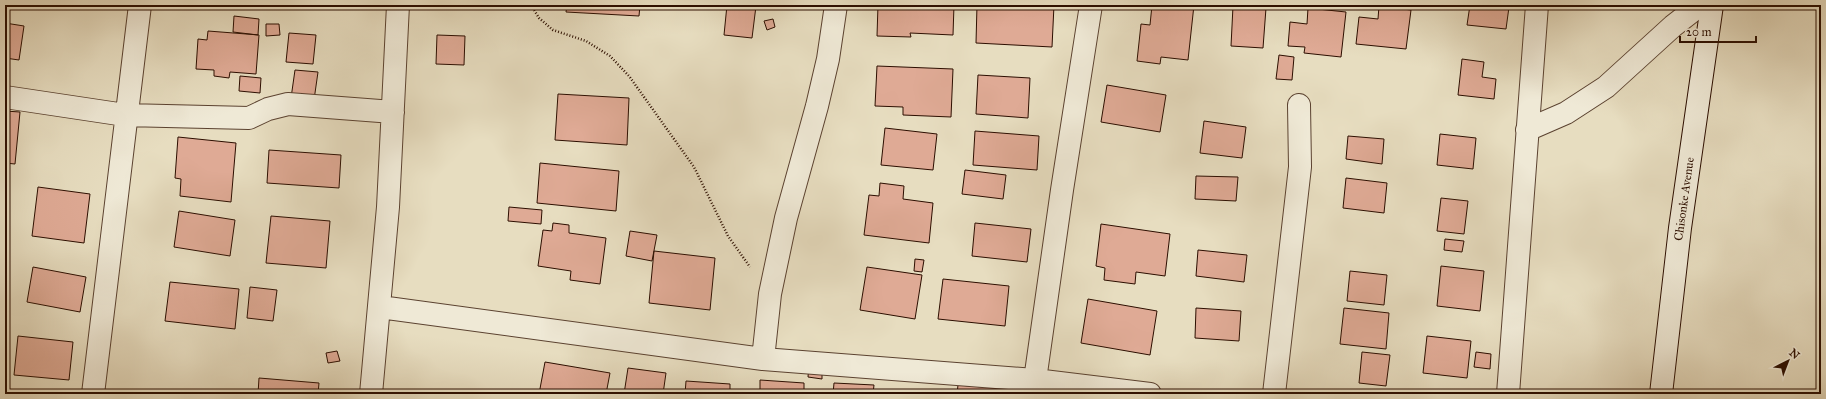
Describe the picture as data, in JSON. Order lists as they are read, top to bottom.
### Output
{
  "streets": {
    "street": ["Chisonke Avenue"]
  },
  "scale_bar": "20 m",
  "north": "top right"
}
